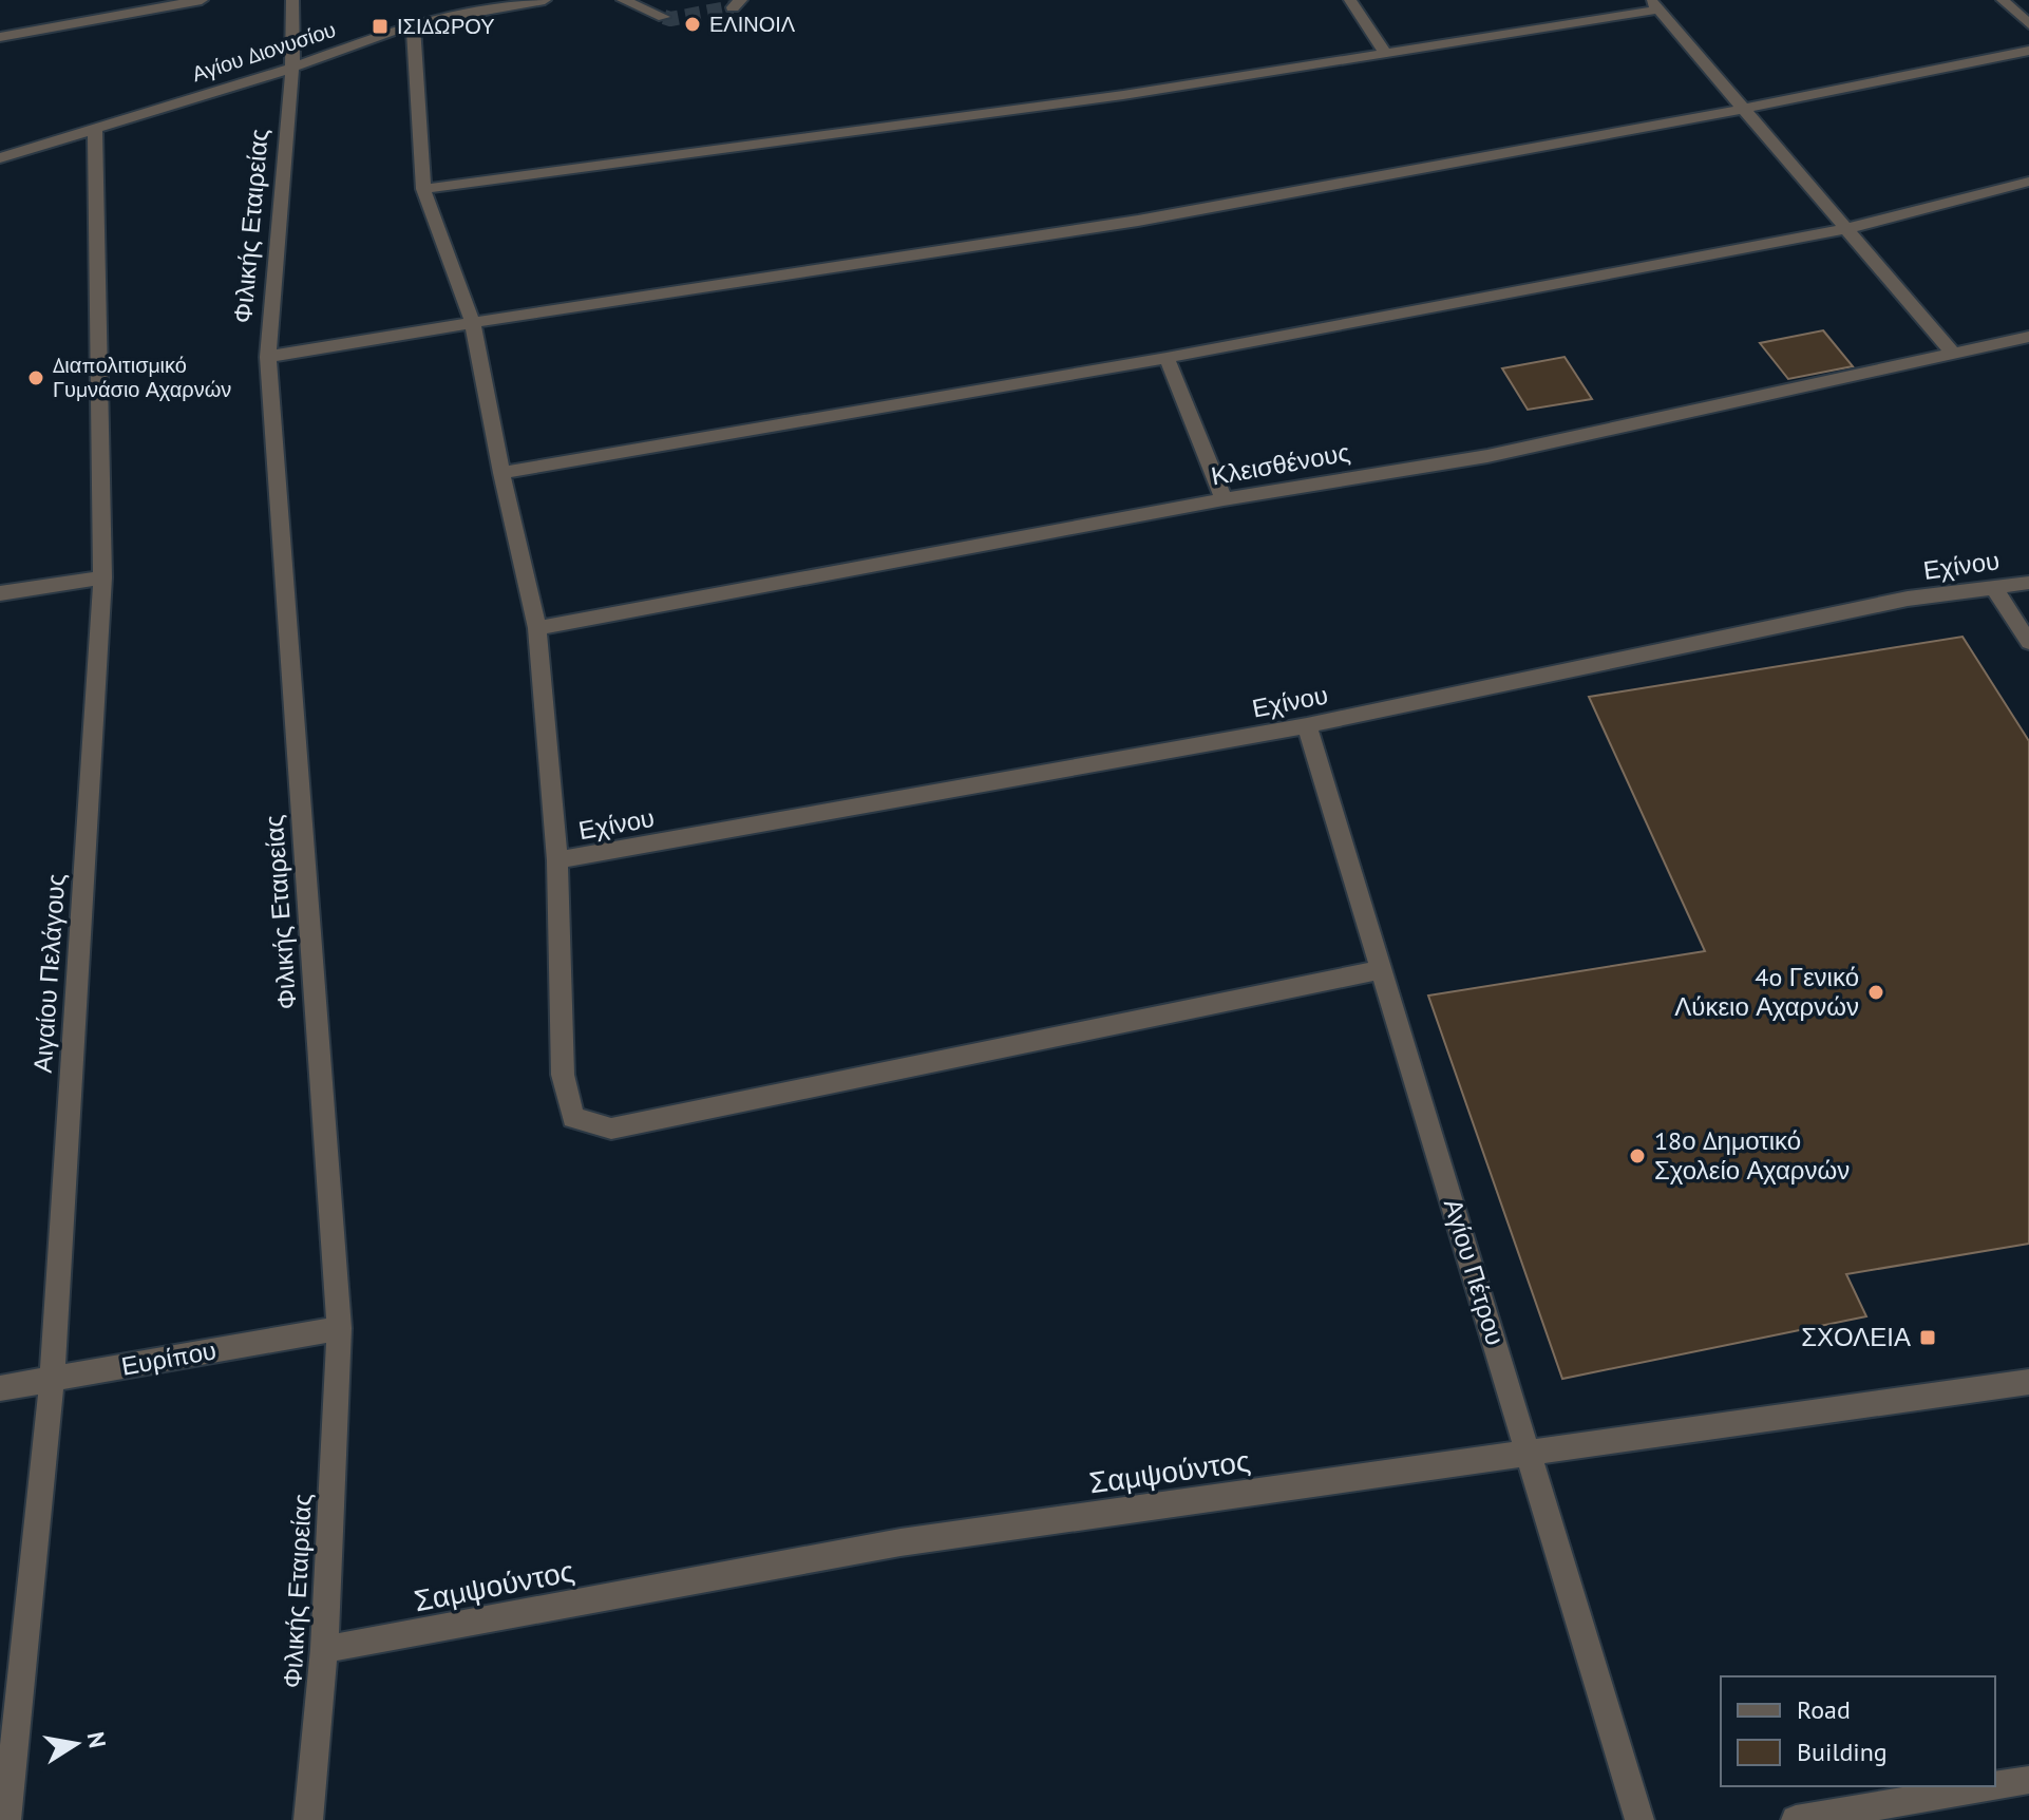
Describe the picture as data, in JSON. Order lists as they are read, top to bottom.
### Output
{
  "streets": {
    "street": [
      "Αγίου Διονυσίου",
      "Φιλικής Εταιρείας",
      "Κλεισθένους",
      "Εχίνου",
      "Αιγαίου Πελάγους",
      "Αγίου Πέτρου",
      "Ευρίπου",
      "Σαμψούντος"
    ]
  },
  "crossings": [
    ["Αγίου Διονυσίου", "Φιλικής Εταιρείας"],
    ["Αγίου Διονυσίου", "Αιγαίου Πελάγους"],
    ["Φιλικής Εταιρείας", "Ευρίπου"],
    ["Φιλικής Εταιρείας", "Σαμψούντος"],
    ["Εχίνου", "Αγίου Πέτρου"],
    ["Αιγαίου Πελάγους", "Ευρίπου"],
    ["Αγίου Πέτρου", "Σαμψούντος"]
  ],
  "places": {
    "other": [
      "ΕΛΙΝΟΙΛ",
      "Διαπολιτισμικό Γυμνάσιο Αχαρνών",
      "4o Γενικό Λύκειο Αχαρνών",
      "18ο Δημοτικό Σχολείο Αχαρνών"
    ],
    "transit": ["ΙΣΙΔΩΡΟΥ", "ΣΧΟΛΕΙΑ"]
  },
  "legend": ["Road", "Building"],
  "north": "right"
}
